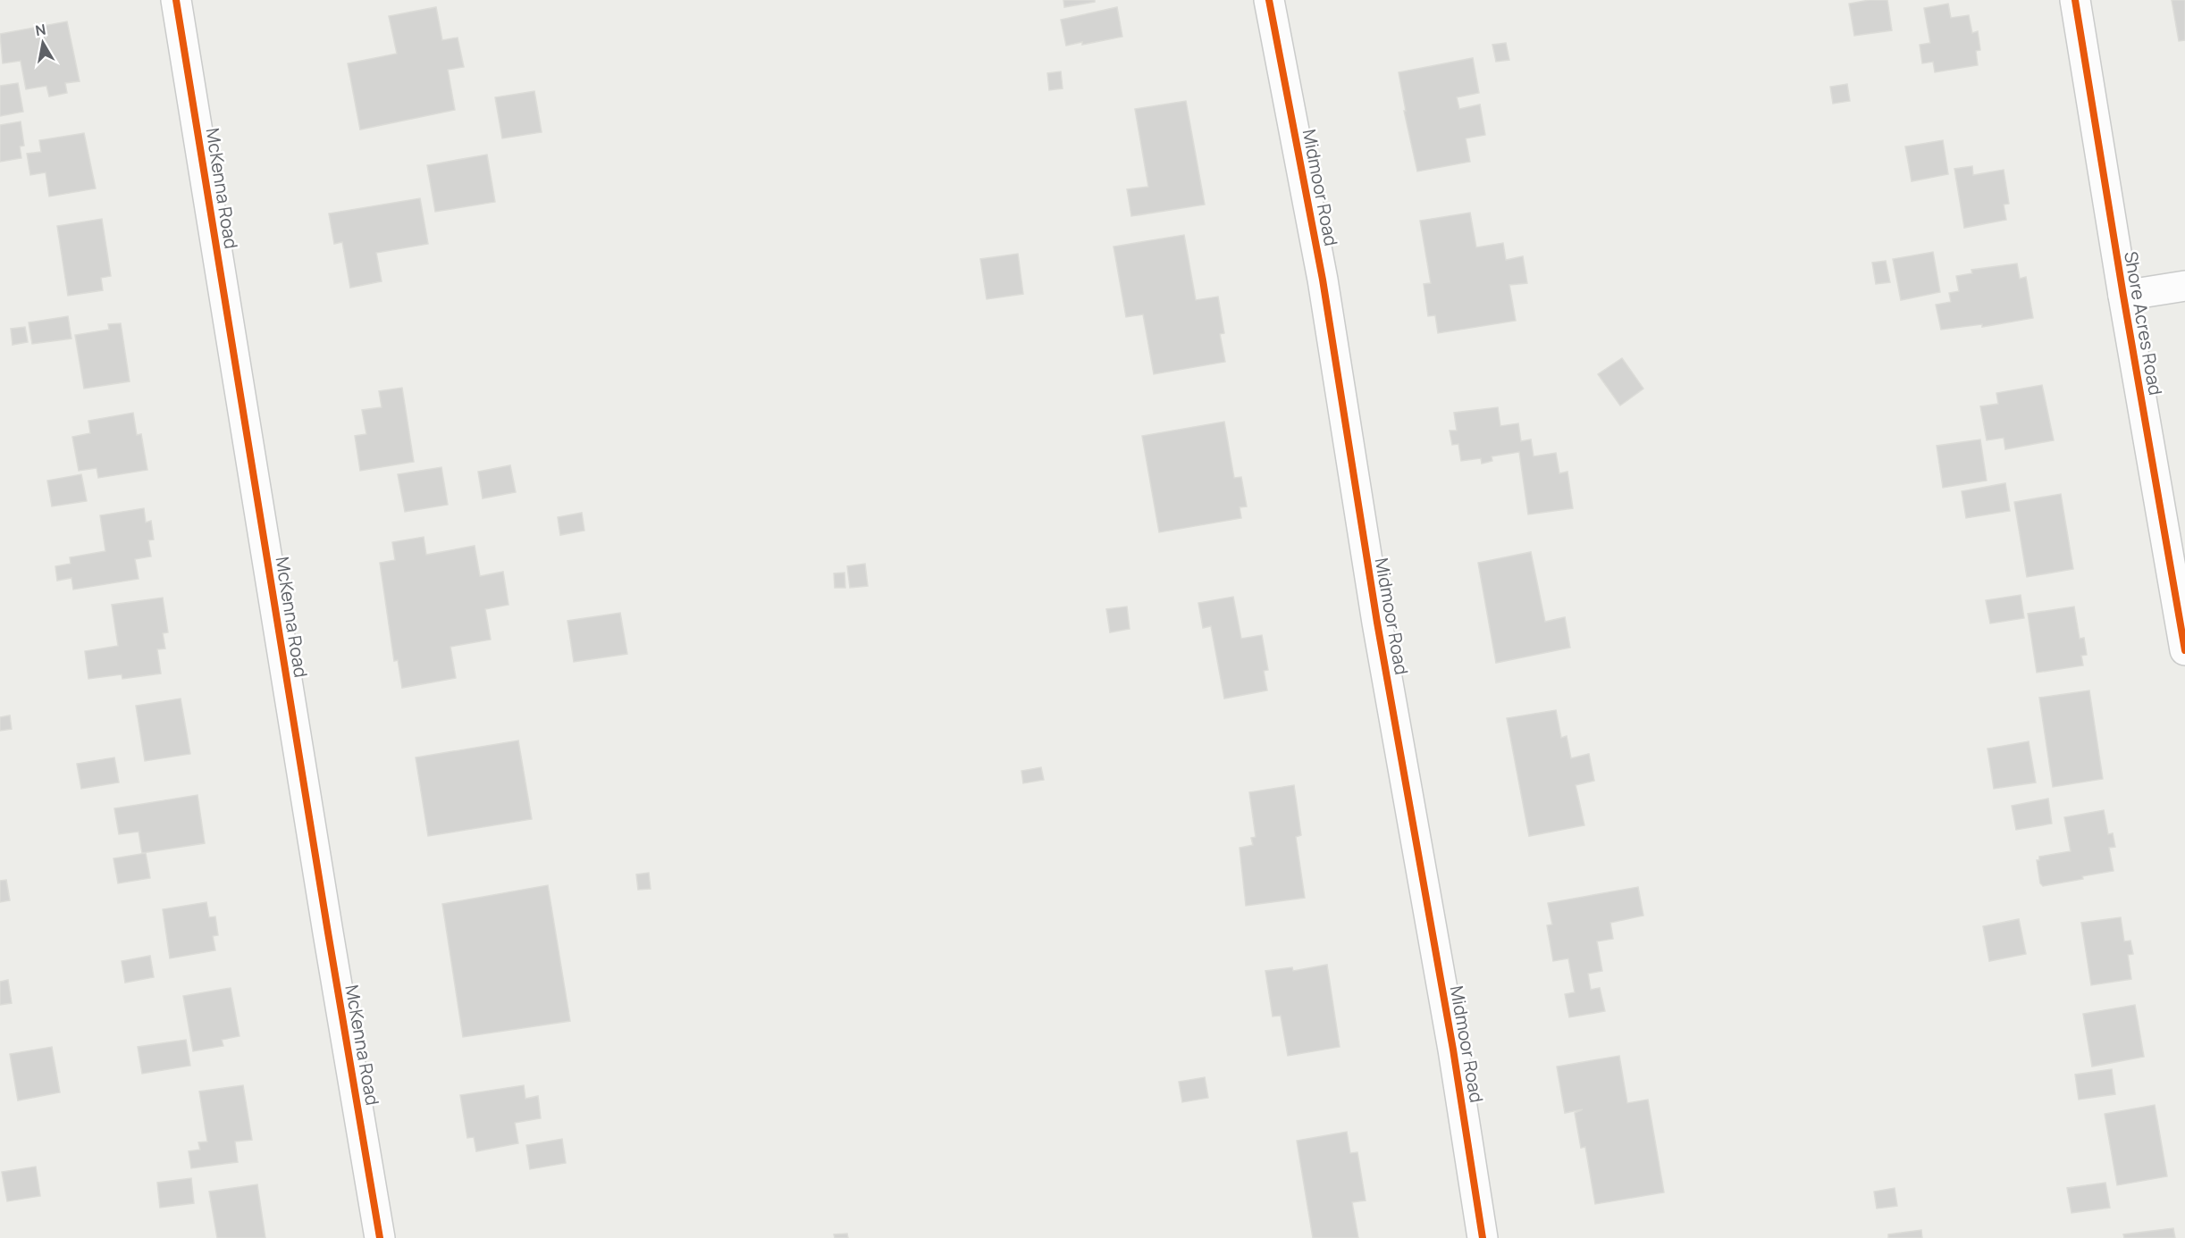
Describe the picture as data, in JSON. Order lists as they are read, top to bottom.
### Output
{
  "streets": {
    "street": ["Midmoor Road", "McKenna Road", "Shore Acres Road"]
  },
  "north": "top"
}
